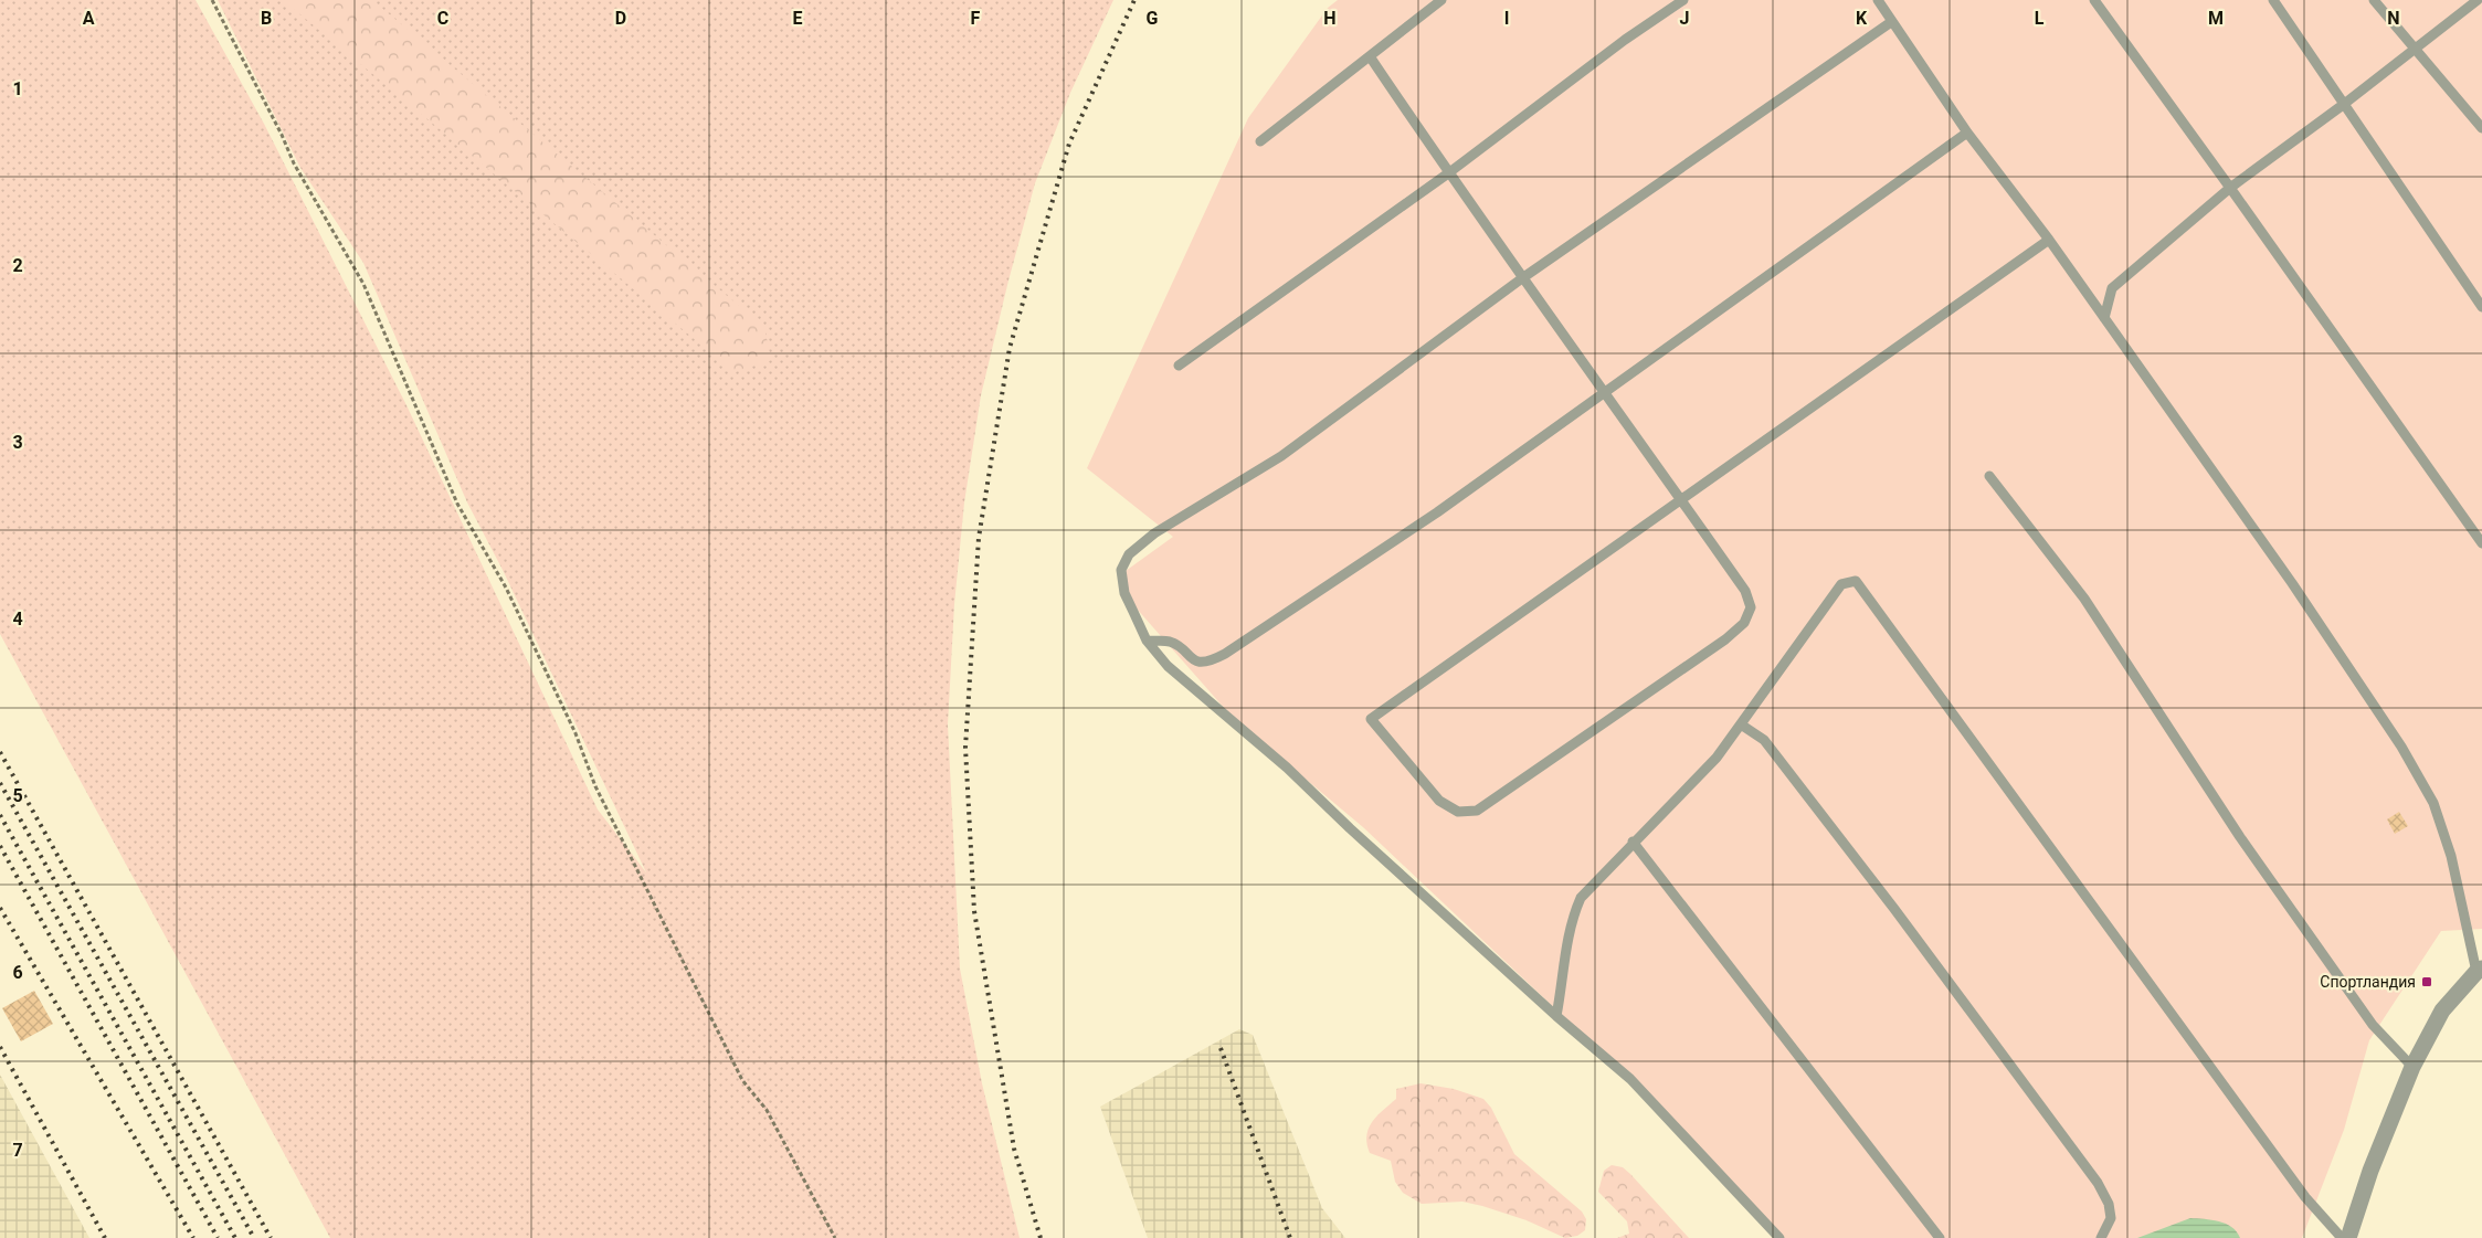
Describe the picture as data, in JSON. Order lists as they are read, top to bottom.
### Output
{
  "places": {
    "transit": ["Спортландия"]
  },
  "grid": {
    "columns": [
      "A",
      "B",
      "C",
      "D",
      "E",
      "F",
      "G",
      "H",
      "I",
      "J",
      "K",
      "L",
      "M",
      "N"
    ],
    "rows": [
      "1",
      "2",
      "3",
      "4",
      "5",
      "6",
      "7"
    ]
  }
}
